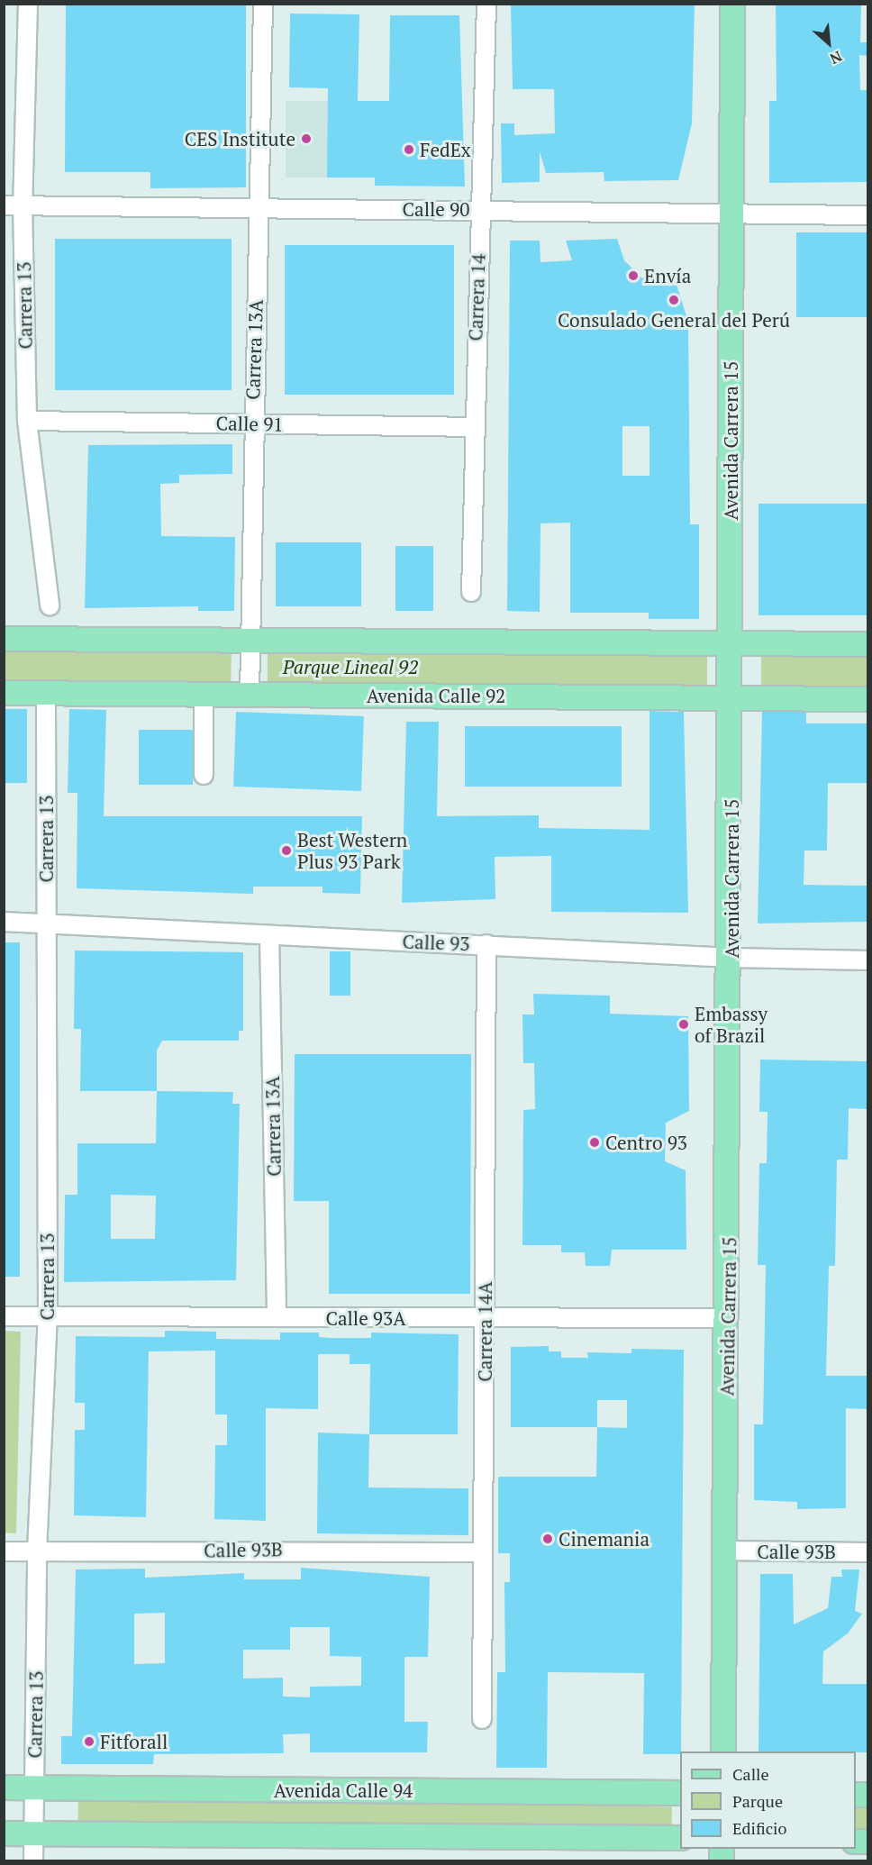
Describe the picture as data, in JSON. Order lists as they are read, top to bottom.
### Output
{
  "streets": {
    "main road": ["Avenida Carrera 15", "Avenida Calle 92", "Avenida Calle 94"],
    "street": [
      "Calle 90",
      "Carrera 14",
      "Carrera 13",
      "Carrera 13A",
      "Calle 91",
      "Calle 93",
      "Calle 93A",
      "Carrera 14A",
      "Calle 93B"
    ]
  },
  "crossings": [
    ["Calle 90", "Carrera 14"],
    ["Calle 90", "Carrera 13"],
    ["Calle 90", "Carrera 13A"],
    ["Calle 90", "Avenida Carrera 15"],
    ["Carrera 14", "Calle 91"],
    ["Carrera 13", "Calle 91"],
    ["Carrera 13", "Avenida Calle 92"],
    ["Carrera 13", "Calle 93"],
    ["Carrera 13", "Calle 93A"],
    ["Carrera 13", "Calle 93B"],
    ["Carrera 13", "Avenida Calle 94"],
    ["Carrera 13A", "Calle 91"],
    ["Carrera 13A", "Avenida Calle 92"],
    ["Carrera 13A", "Calle 93"],
    ["Carrera 13A", "Calle 93A"],
    ["Avenida Carrera 15", "Avenida Calle 92"],
    ["Avenida Carrera 15", "Calle 93"],
    ["Avenida Carrera 15", "Calle 93A"],
    ["Avenida Carrera 15", "Calle 93B"],
    ["Calle 93", "Carrera 14A"],
    ["Calle 93A", "Carrera 14A"],
    ["Carrera 14A", "Calle 93B"]
  ],
  "parks": ["Parque Lineal 92"],
  "places": [
    "CES Institute",
    "FedEx",
    "Envía",
    "Consulado General del Perú",
    "Best Western Plus 93 Park",
    "Embassy of Brazil",
    "Centro 93",
    "Cinemania",
    "Fitforall"
  ],
  "legend": ["Calle", "Parque", "Edificio"],
  "north": "bottom right"
}
